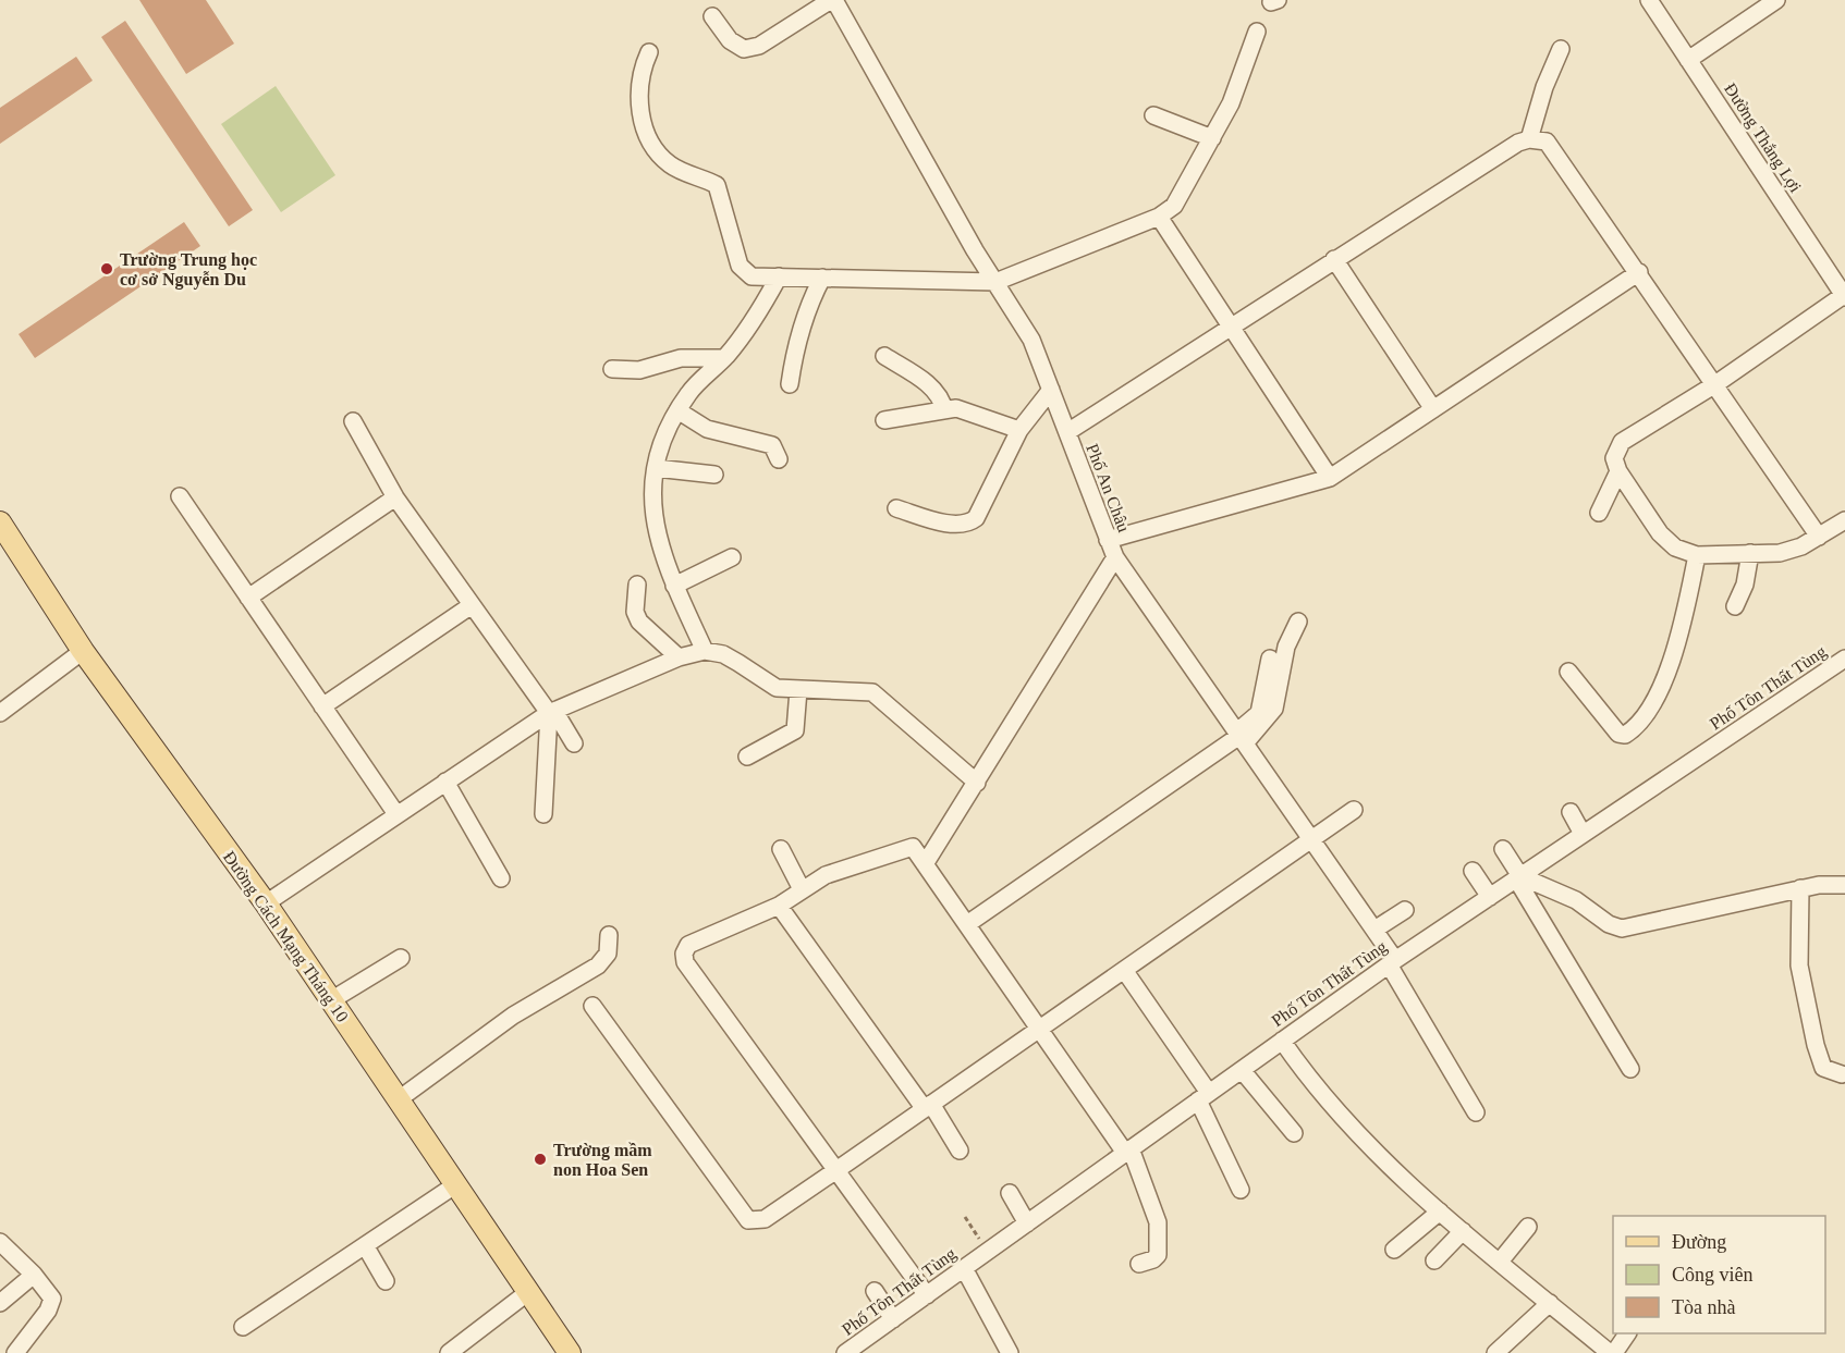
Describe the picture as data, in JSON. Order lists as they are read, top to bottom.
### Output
{
  "streets": {
    "main road": ["Đường Cách Mạng Tháng 10"],
    "street": ["Đường Thắng Lợi", "Phố An Châu", "Phố Tôn Thất Tùng"]
  },
  "crossings": [
    ["Phố An Châu", "Phố Tôn Thất Tùng"]
  ],
  "places": ["Trường Trung học cơ sở Nguyễn Du", "Trường mầm non Hoa Sen"],
  "legend": ["Đường", "Công viên", "Tòa nhà"]
}
